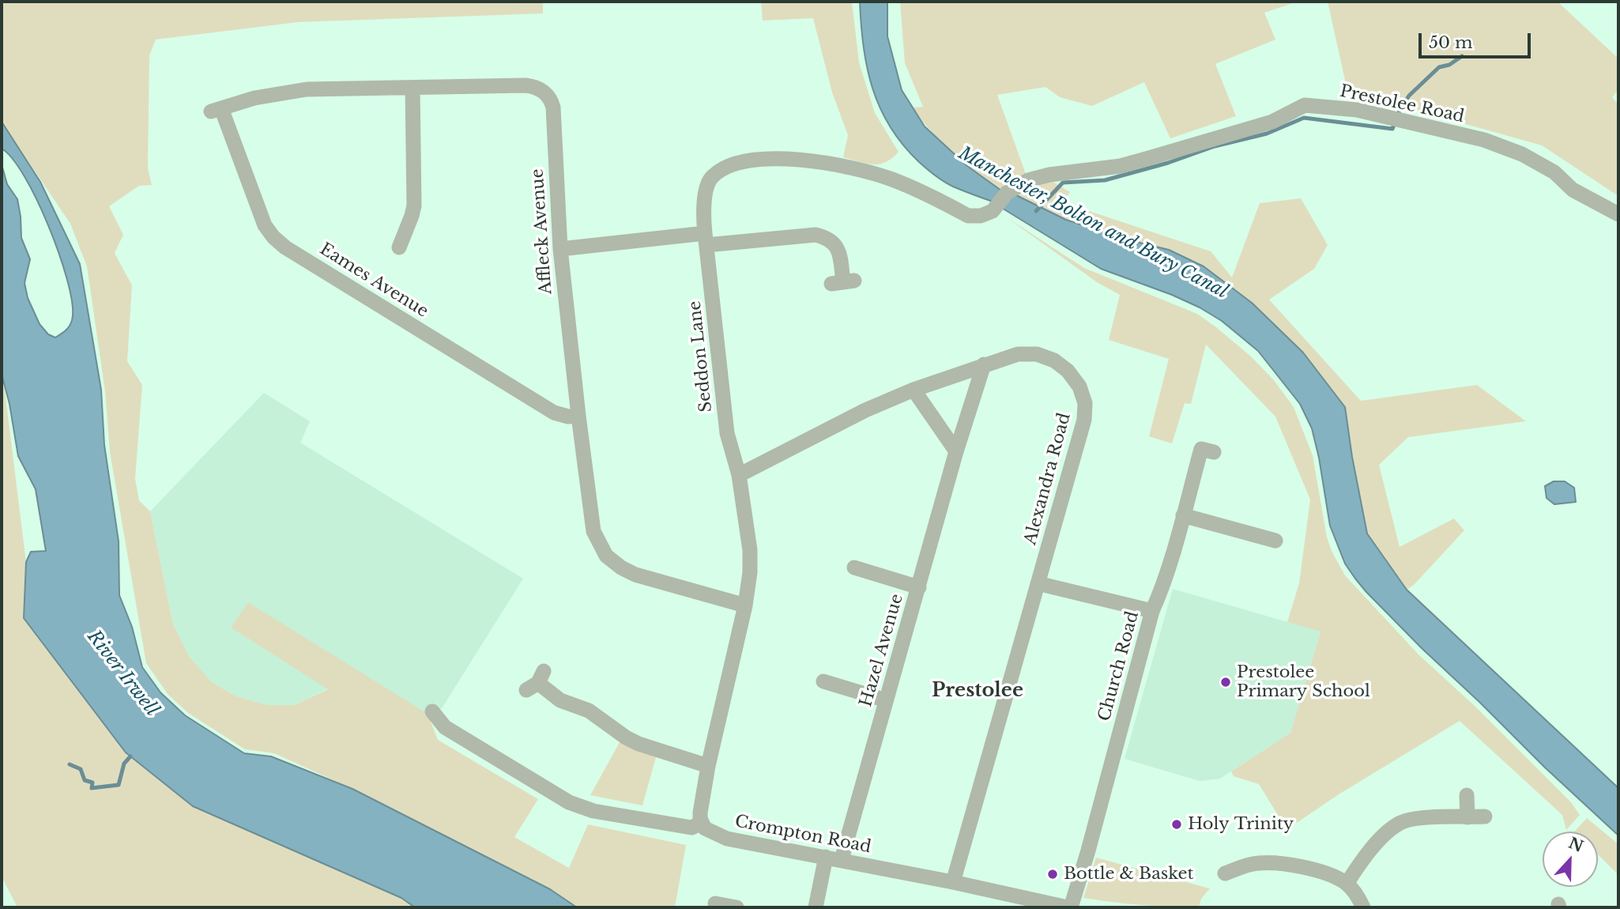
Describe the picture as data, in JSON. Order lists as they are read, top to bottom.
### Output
{
  "streets": {
    "street": [
      "Prestolee Road",
      "Affleck Avenue",
      "Eames Avenue",
      "Seddon Lane",
      "Alexandra Road",
      "Hazel Avenue",
      "Church Road",
      "Crompton Road"
    ]
  },
  "crossings": [
    ["Prestolee Road", "Seddon Lane"],
    ["Affleck Avenue", "Eames Avenue"],
    ["Affleck Avenue", "Seddon Lane"],
    ["Seddon Lane", "Alexandra Road"],
    ["Seddon Lane", "Crompton Road"],
    ["Alexandra Road", "Hazel Avenue"],
    ["Alexandra Road", "Crompton Road"],
    ["Hazel Avenue", "Crompton Road"],
    ["Church Road", "Crompton Road"]
  ],
  "districts": ["Prestolee"],
  "water": ["Manchester, Bolton and Bury Canal", "River Irwell"],
  "places": ["Prestolee Primary School", "Holy Trinity", "Bottle & Basket"],
  "scale_bar": "50 m",
  "north": "top"
}
